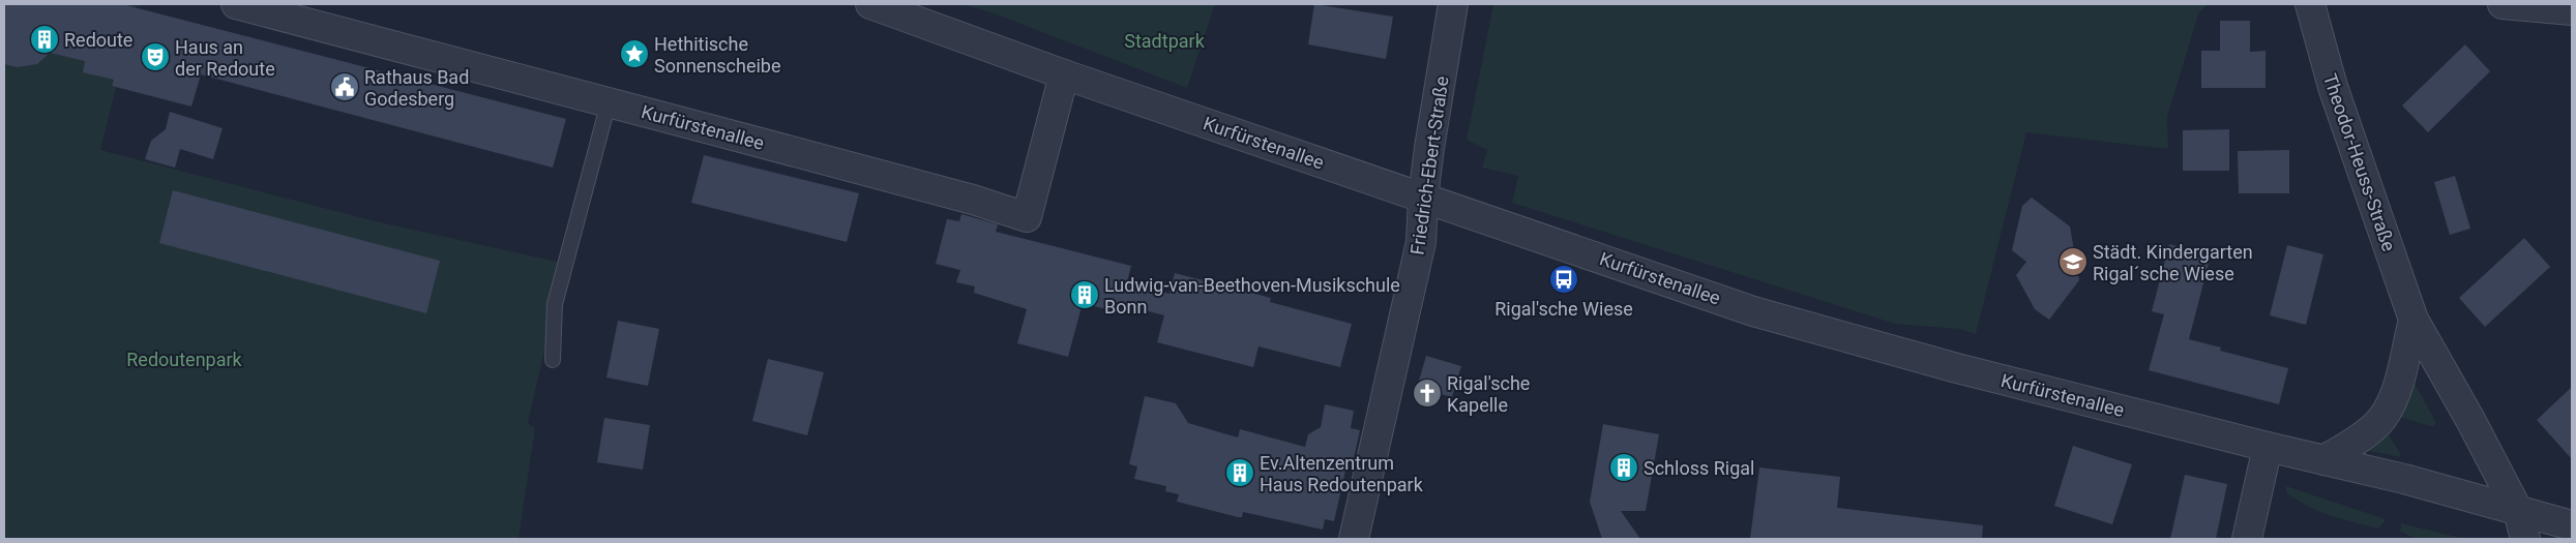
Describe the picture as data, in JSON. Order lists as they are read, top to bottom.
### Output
{
  "streets": {
    "street": ["Kurfürstenallee", "Theodor-Heuss-Straße", "Friedrich-Ebert-Straße"]
  },
  "crossings": [
    ["Kurfürstenallee", "Theodor-Heuss-Straße"],
    ["Kurfürstenallee", "Friedrich-Ebert-Straße"]
  ],
  "parks": ["Stadtpark", "Redoutenpark"],
  "places": {
    "building": [
      "Redoute",
      "Ludwig-van-Beethoven-Musikschule Bonn",
      "Schloss Rigal",
      "Ev.Altenzentrum Haus Redoutenpark"
    ],
    "place": ["Hethitische Sonnenscheibe"],
    "theatre": ["Haus an der Redoute"],
    "public building": ["Rathaus Bad Godesberg"],
    "school or university": ["Städt. Kindergarten Rigal´sche Wiese"],
    "bus stop": ["Rigal'sche Wiese"],
    "church": ["Rigal'sche Kapelle"]
  }
}
